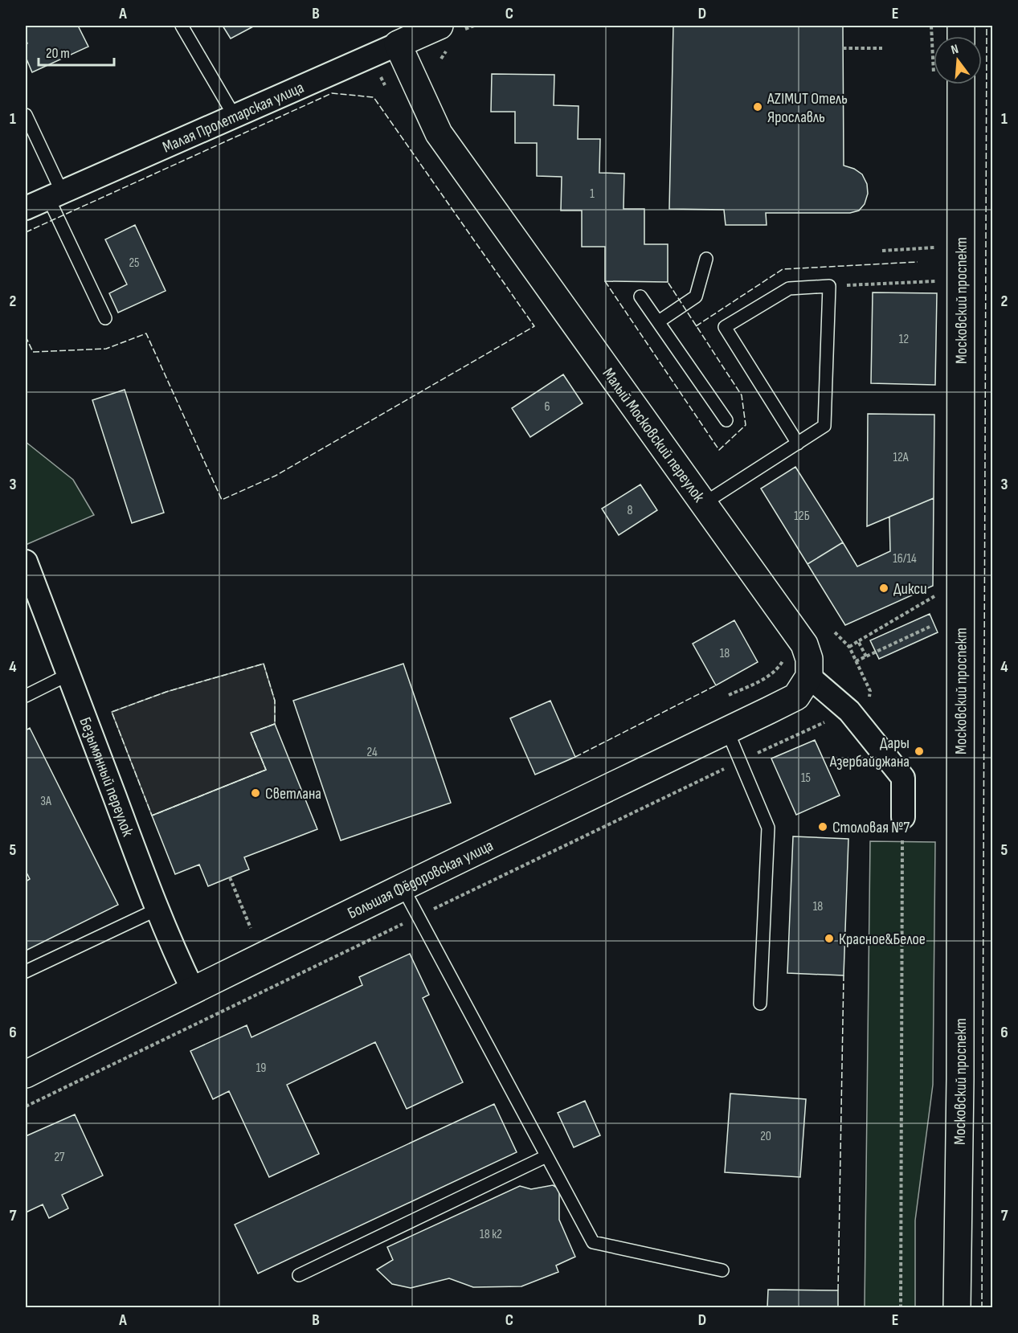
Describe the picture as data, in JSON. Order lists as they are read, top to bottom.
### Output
{
  "streets": {
    "street": [
      "Малая Пролетарская улица",
      "Московский проспект",
      "Малый Московский переулок",
      "Безымянный переулок",
      "Большая Фёдоровская улица"
    ]
  },
  "crossings": [
    ["Малая Пролетарская улица", "Малый Московский переулок"],
    ["Малый Московский переулок", "Большая Фёдоровская улица"],
    ["Безымянный переулок", "Большая Фёдоровская улица"]
  ],
  "places": [
    "AZIMUT Отель Ярославль",
    "Дикси",
    "Дары Азербайджана",
    "Светлана",
    "Столовая №7",
    "Красное&Белое"
  ],
  "house_numbers": [
    "1",
    "25",
    "12",
    "6",
    "12А",
    "8",
    "12Б",
    "16/14",
    "18",
    "24",
    "15",
    "3А",
    "18",
    "19",
    "20",
    "27",
    "18 к2"
  ],
  "scale_bar": "20 m",
  "north": "top",
  "grid": {
    "columns": [
      "A",
      "B",
      "C",
      "D",
      "E"
    ],
    "rows": [
      "1",
      "2",
      "3",
      "4",
      "5",
      "6",
      "7"
    ]
  }
}
